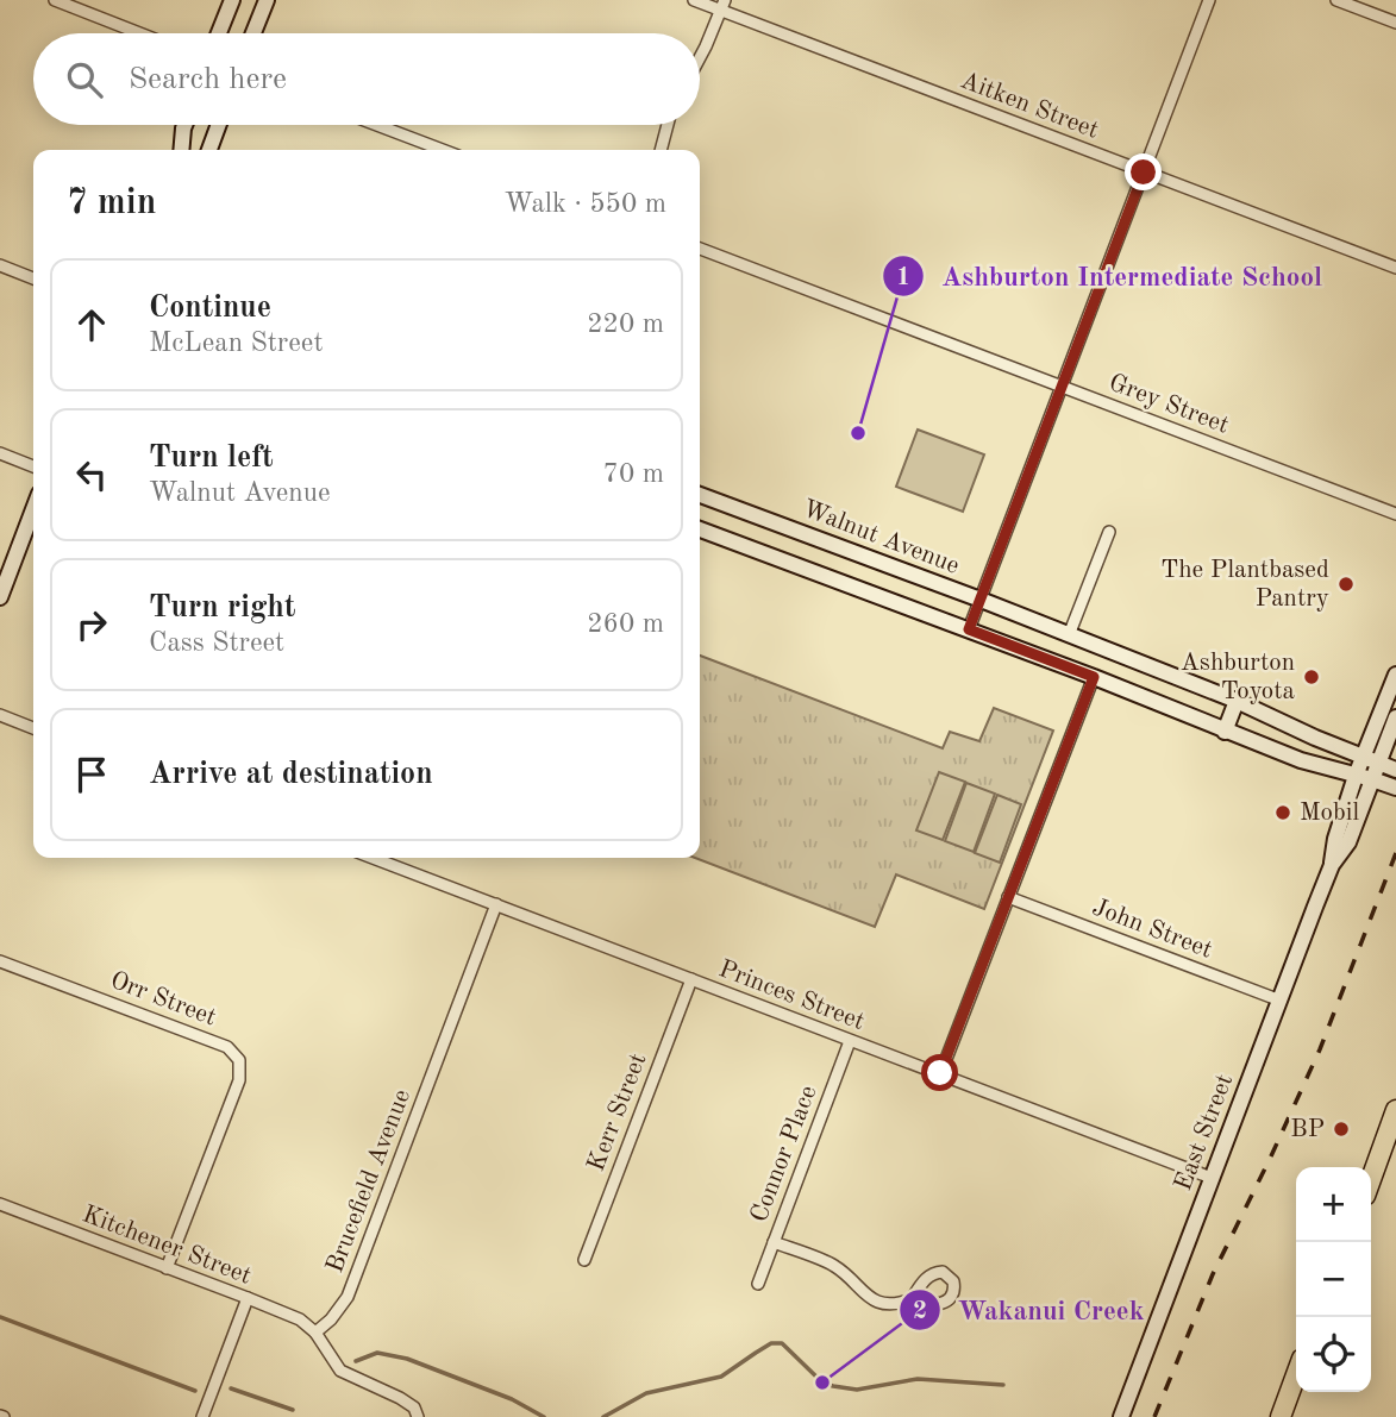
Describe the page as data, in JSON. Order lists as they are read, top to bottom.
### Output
{
  "streets": {
    "street": [
      "Aitken Street",
      "Grey Street",
      "Walnut Avenue",
      "John Street",
      "Princes Street",
      "Orr Street",
      "Kerr Street",
      "East Street",
      "Connor Place",
      "Brucefield Avenue",
      "Kitchener Street"
    ]
  },
  "crossings": [
    ["Walnut Avenue", "East Street"],
    ["John Street", "East Street"],
    ["Princes Street", "Kerr Street"],
    ["Princes Street", "East Street"],
    ["Princes Street", "Connor Place"],
    ["Princes Street", "Brucefield Avenue"],
    ["Orr Street", "Kitchener Street"],
    ["Brucefield Avenue", "Kitchener Street"]
  ],
  "places": [
    "Ashburton Intermediate School",
    "The Plantbased Pantry",
    "Ashburton Toyota",
    "Mobil",
    "BP",
    "Wakanui Creek"
  ],
  "page": {
    "search": "Search here",
    "heading": ["7 min", "Walk · 550 m"],
    "list": [
      ["Continue", "McLean Street", "220 m"],
      ["Turn left", "Walnut Avenue", "70 m"],
      ["Turn right", "Cass Street", "260 m"],
      "Arrive at destination"
    ],
    "map_buttons": ["+", "−"]
  }
}
